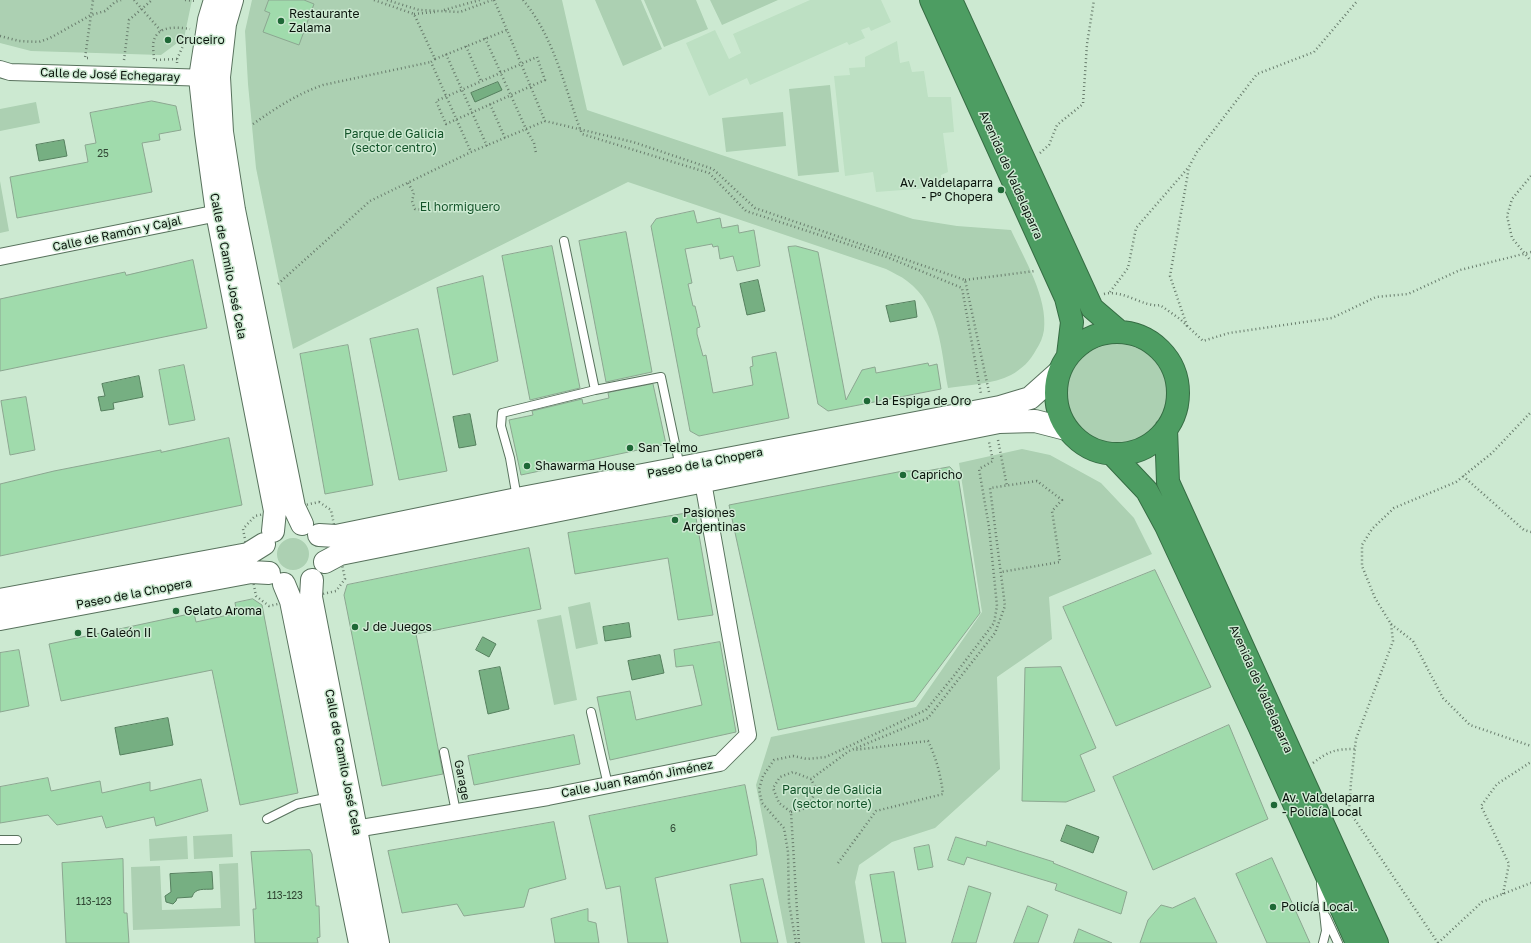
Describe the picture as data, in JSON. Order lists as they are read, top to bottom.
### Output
{
  "streets": {
    "highway": ["Avenida de Valdelaparra"],
    "main road": ["Calle de Camilo José Cela", "Paseo de la Chopera"],
    "street": ["Calle de José Echegaray", "Calle de Ramón y Cajal", "Calle Juan Ramón Jiménez"],
    "lane": ["Garage"]
  },
  "crossings": [
    ["Calle de José Echegaray", "Calle de Camilo José Cela"],
    ["Avenida de Valdelaparra", "Paseo de la Chopera"],
    ["Calle de Ramón y Cajal", "Calle de Camilo José Cela"],
    ["Calle de Camilo José Cela", "Paseo de la Chopera"],
    ["Calle de Camilo José Cela", "Calle Juan Ramón Jiménez"],
    ["Paseo de la Chopera", "Calle Juan Ramón Jiménez"],
    ["Calle Juan Ramón Jiménez", "Garage"]
  ],
  "parks": ["Parque de Galicia (sector centro)", "El hormiguero", "Parque de Galicia (sector norte)"],
  "places": [
    "Restaurante Zalama",
    "Cruceiro",
    "Av. Valdelaparra - Pº Chopera",
    "La Espiga de Oro",
    "San Telmo",
    "Shawarma House",
    "Capricho",
    "Pasiones Argentinas",
    "Gelato Aroma",
    "J de Juegos",
    "El Galeón II",
    "Av. Valdelaparra - Policía Local",
    "Policía Local."
  ],
  "house_numbers": [
    "25",
    "6",
    "113-123",
    "113-123"
  ]
}
